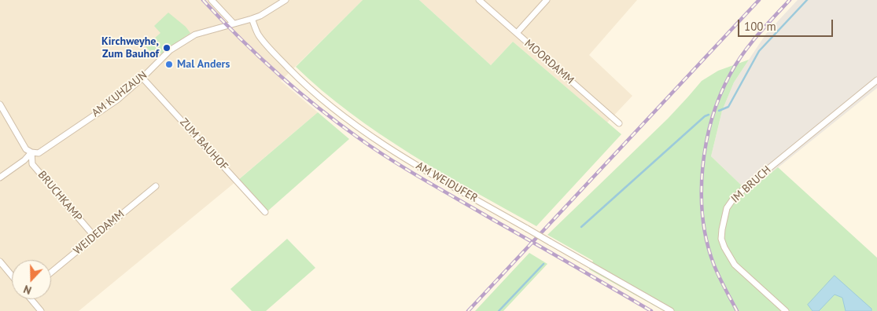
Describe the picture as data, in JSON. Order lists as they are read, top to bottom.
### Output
{
  "streets": {
    "street": [
      "MOORDAMM",
      "AM KUHZAUN",
      "ZUM BAUHOF",
      "AM WEIDUFER",
      "IM BRUCH",
      "BRUCHKAMP",
      "WEIDEDAMM"
    ]
  },
  "crossings": [
    ["AM KUHZAUN", "ZUM BAUHOF"],
    ["AM KUHZAUN", "AM WEIDUFER"],
    ["AM KUHZAUN", "BRUCHKAMP"],
    ["BRUCHKAMP", "WEIDEDAMM"]
  ],
  "places": ["Kirchweyhe, Zum Bauhof", "Mal Anders"],
  "scale_bar": "100 m",
  "north": "bottom"
}
